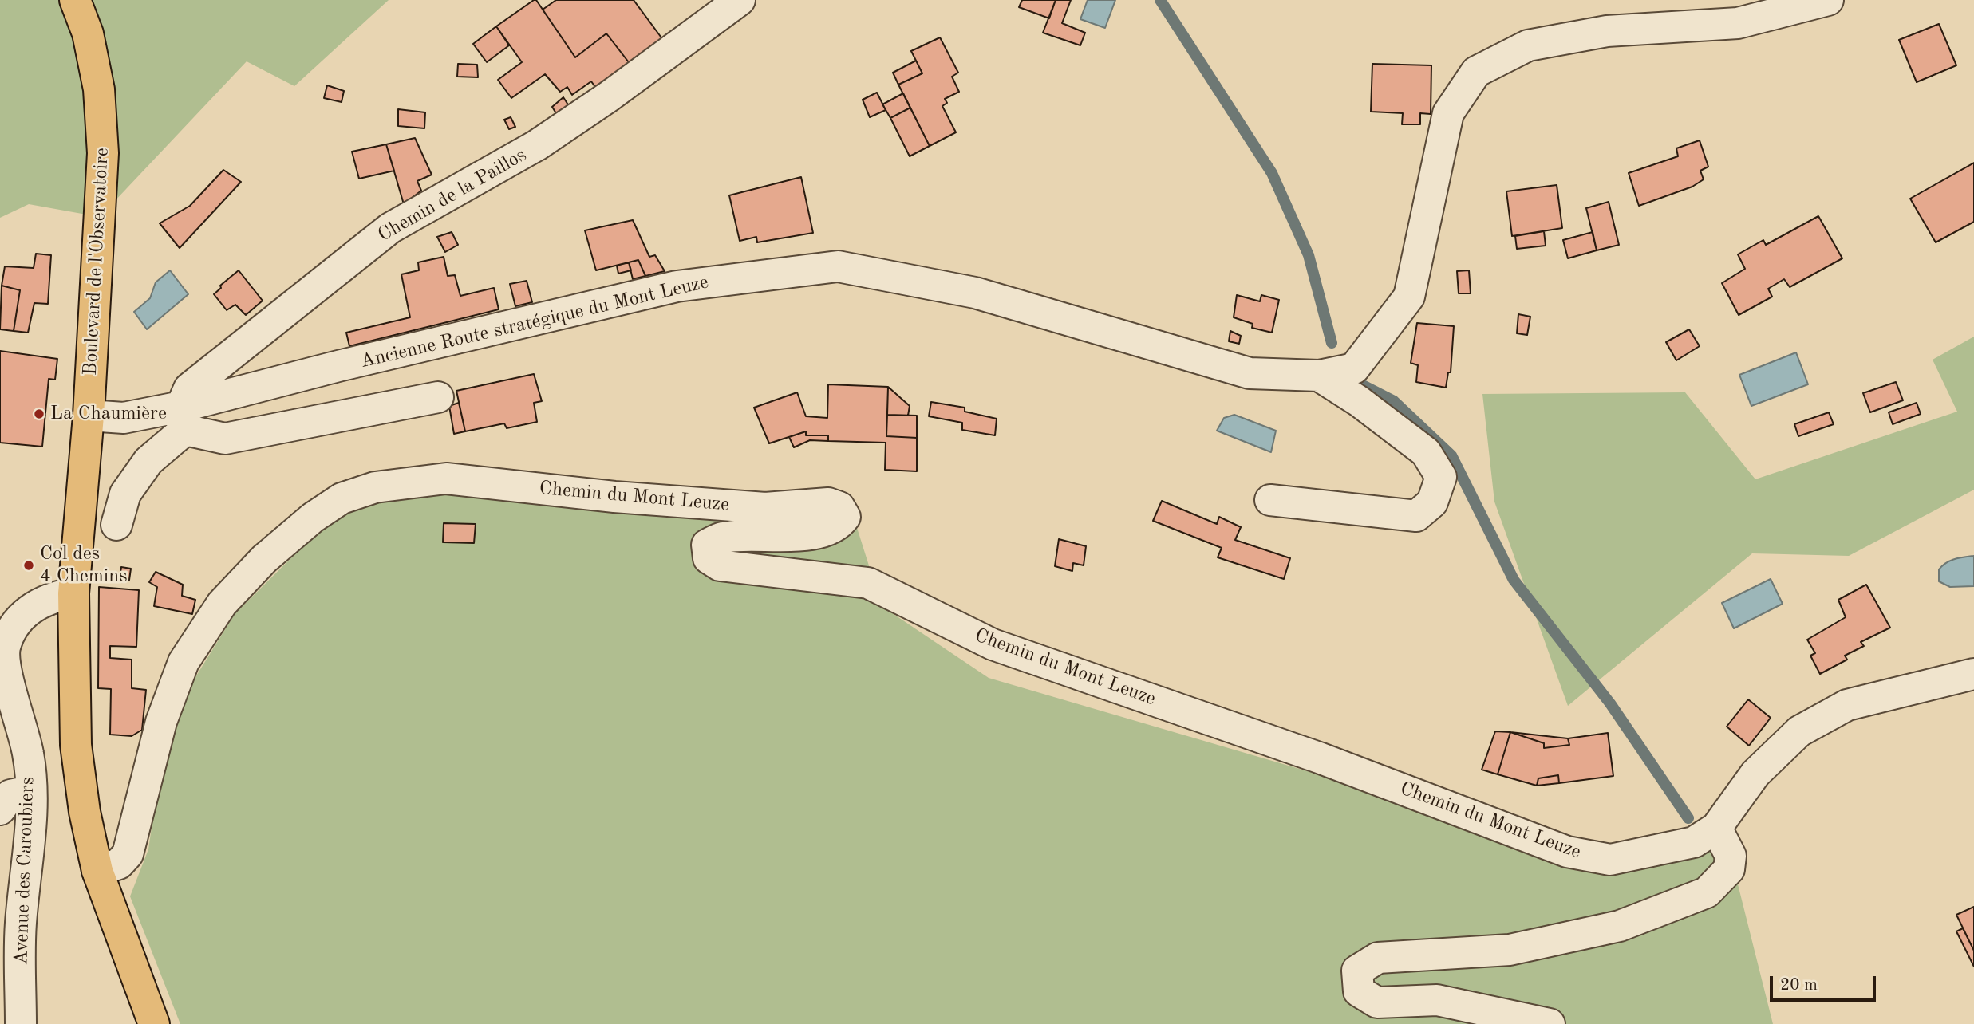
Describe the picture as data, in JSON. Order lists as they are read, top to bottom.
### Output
{
  "streets": {
    "main road": ["Boulevard de l'Observatoire"],
    "street": [
      "Chemin de la Paillos",
      "Ancienne Route stratégique du Mont Leuze",
      "Chemin du Mont Leuze",
      "Avenue des Caroubiers"
    ]
  },
  "crossings": [
    ["Chemin de la Paillos", "Ancienne Route stratégique du Mont Leuze"],
    ["Boulevard de l'Observatoire", "Ancienne Route stratégique du Mont Leuze"],
    ["Boulevard de l'Observatoire", "Chemin du Mont Leuze"],
    ["Boulevard de l'Observatoire", "Avenue des Caroubiers"]
  ],
  "places": ["La Chaumière", "Col des 4 Chemins"],
  "scale_bar": "20 m"
}
